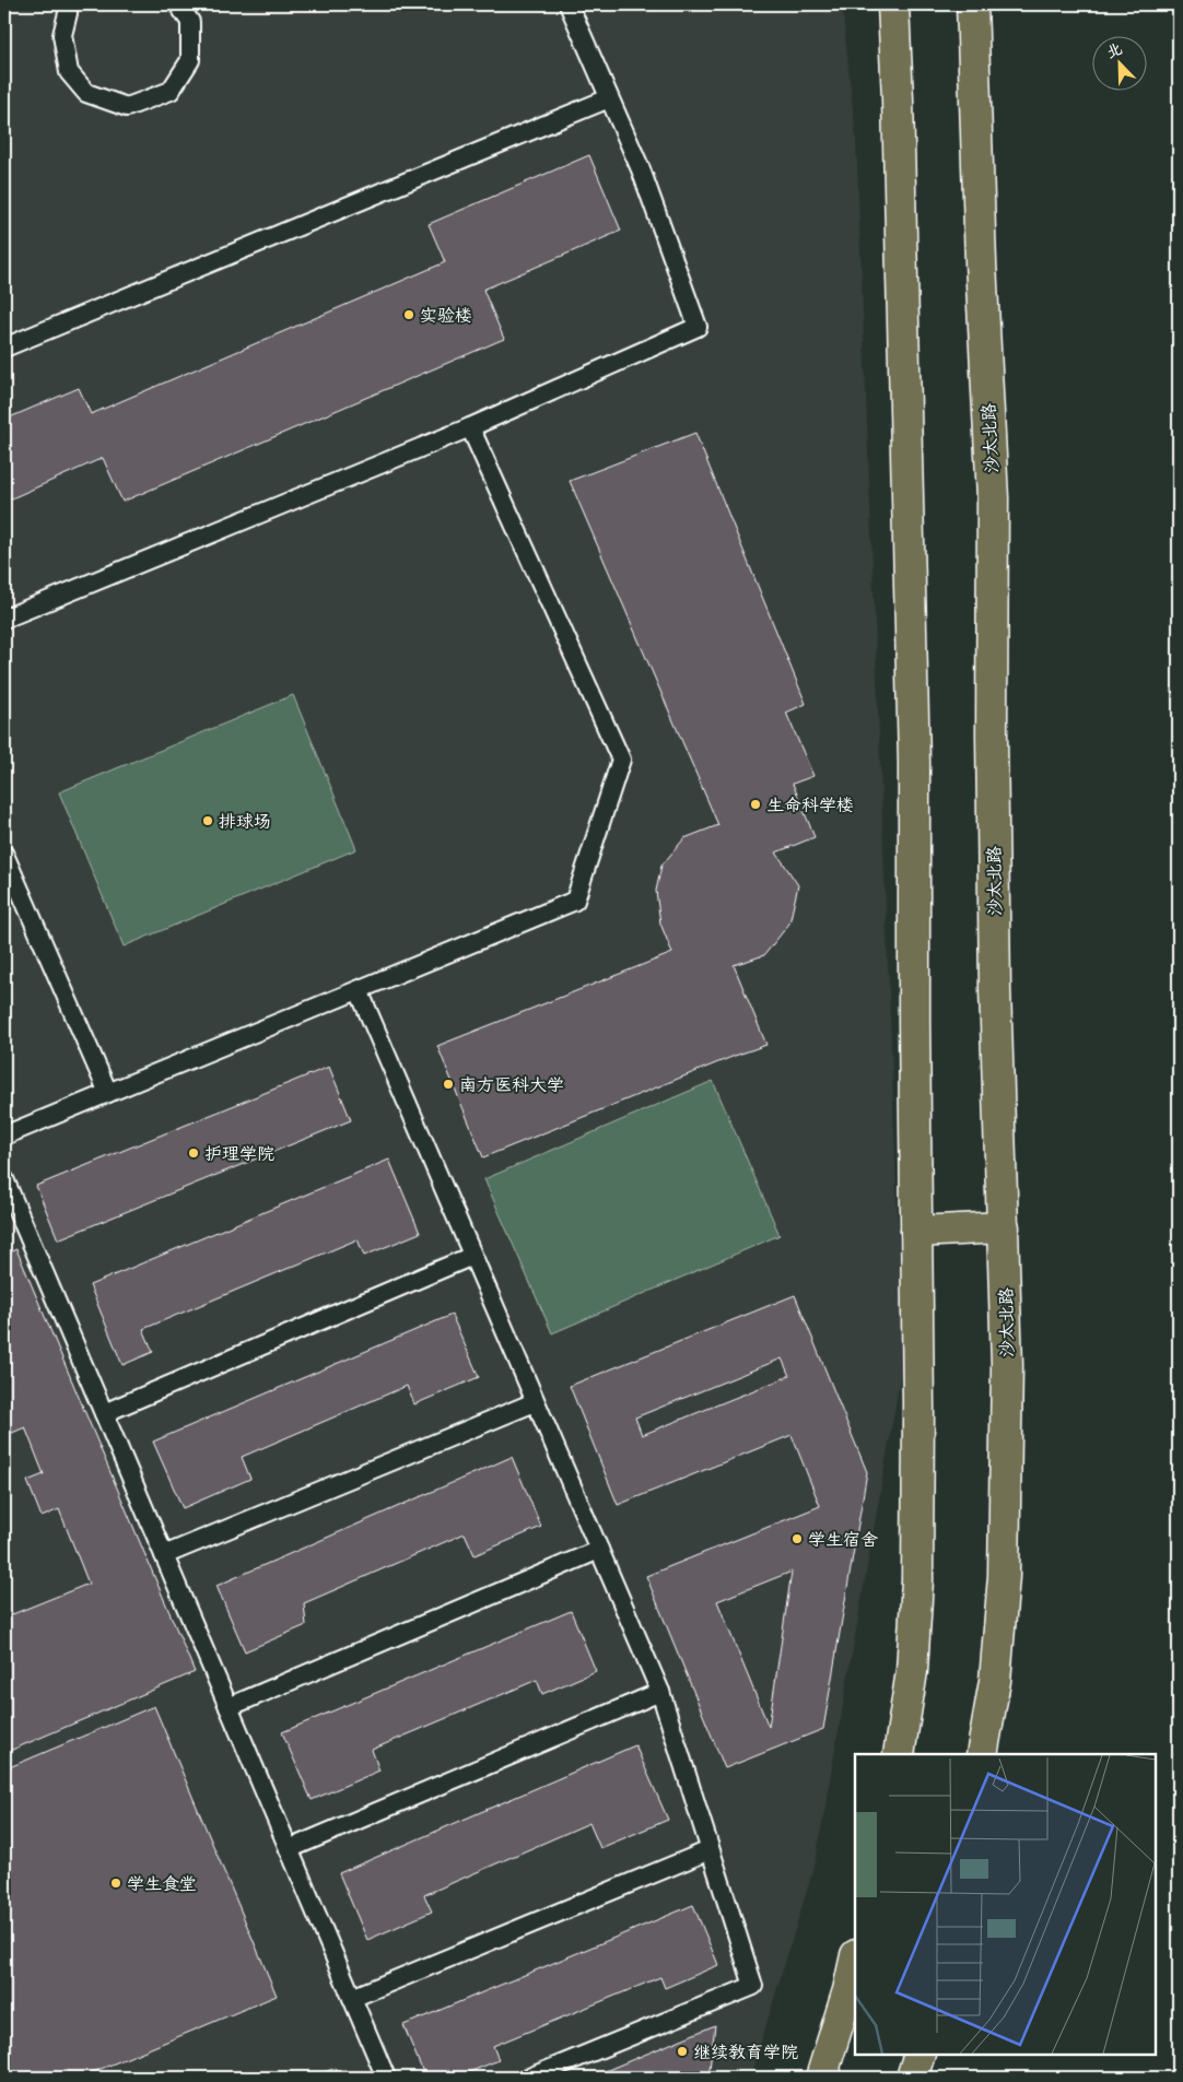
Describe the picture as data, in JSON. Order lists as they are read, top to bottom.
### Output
{
  "streets": {
    "main road": ["沙太北路"]
  },
  "places": [
    "实验楼",
    "生命科学楼",
    "排球场",
    "南方医科大学",
    "护理学院",
    "学生宿舍",
    "学生食堂",
    "继续教育学院"
  ],
  "north": "top left"
}
